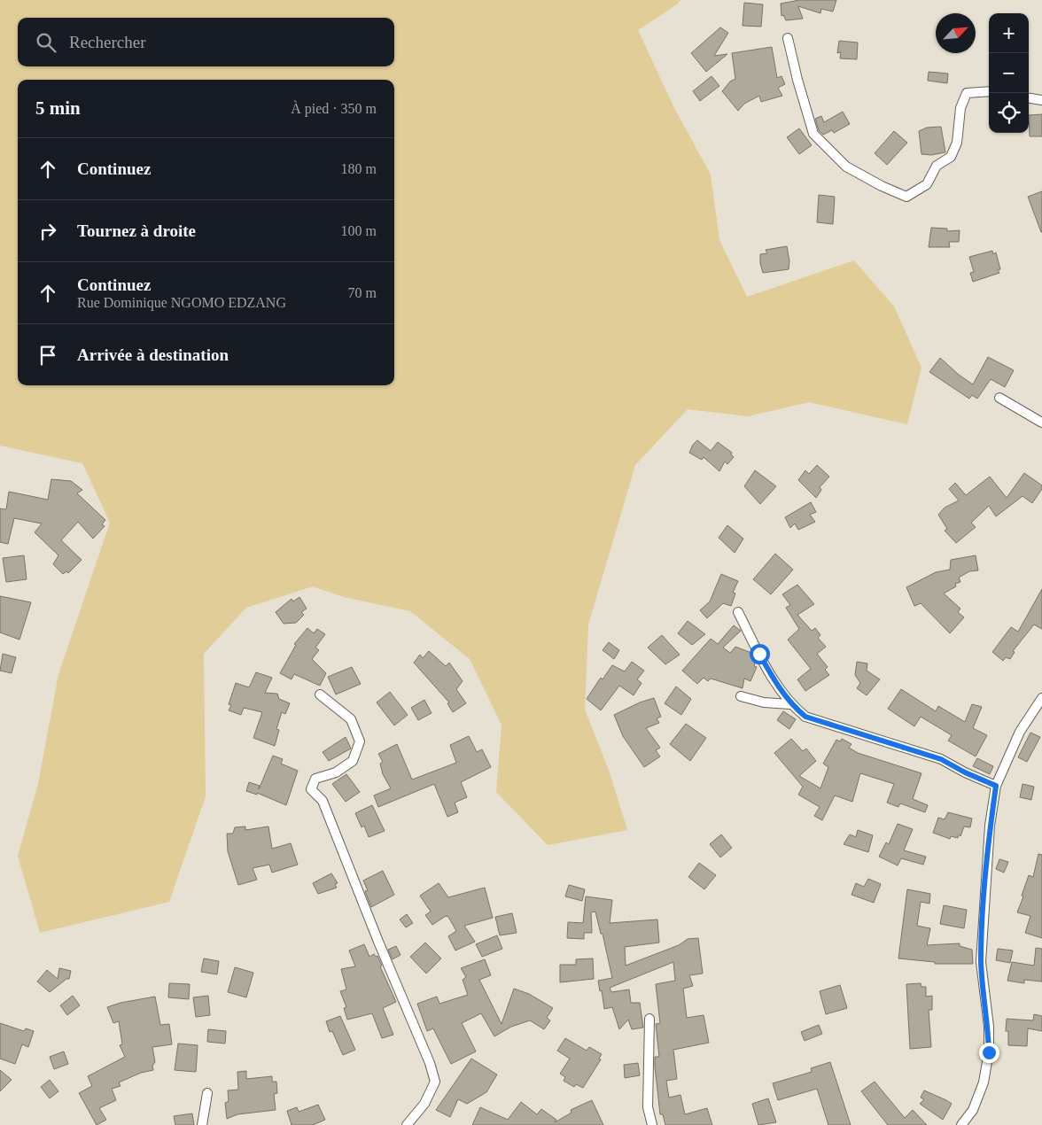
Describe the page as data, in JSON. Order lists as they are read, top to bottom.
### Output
{
  "north": "top right",
  "page": {
    "map_buttons": ["+", "−"],
    "search": "Rechercher",
    "heading": ["5 min", "À pied · 350 m"],
    "list": [
      ["Continuez", "180 m"],
      ["Tournez à droite", "100 m"],
      ["Continuez", "Rue Dominique NGOMO EDZANG", "70 m"],
      "Arrivée à destination"
    ]
  }
}
